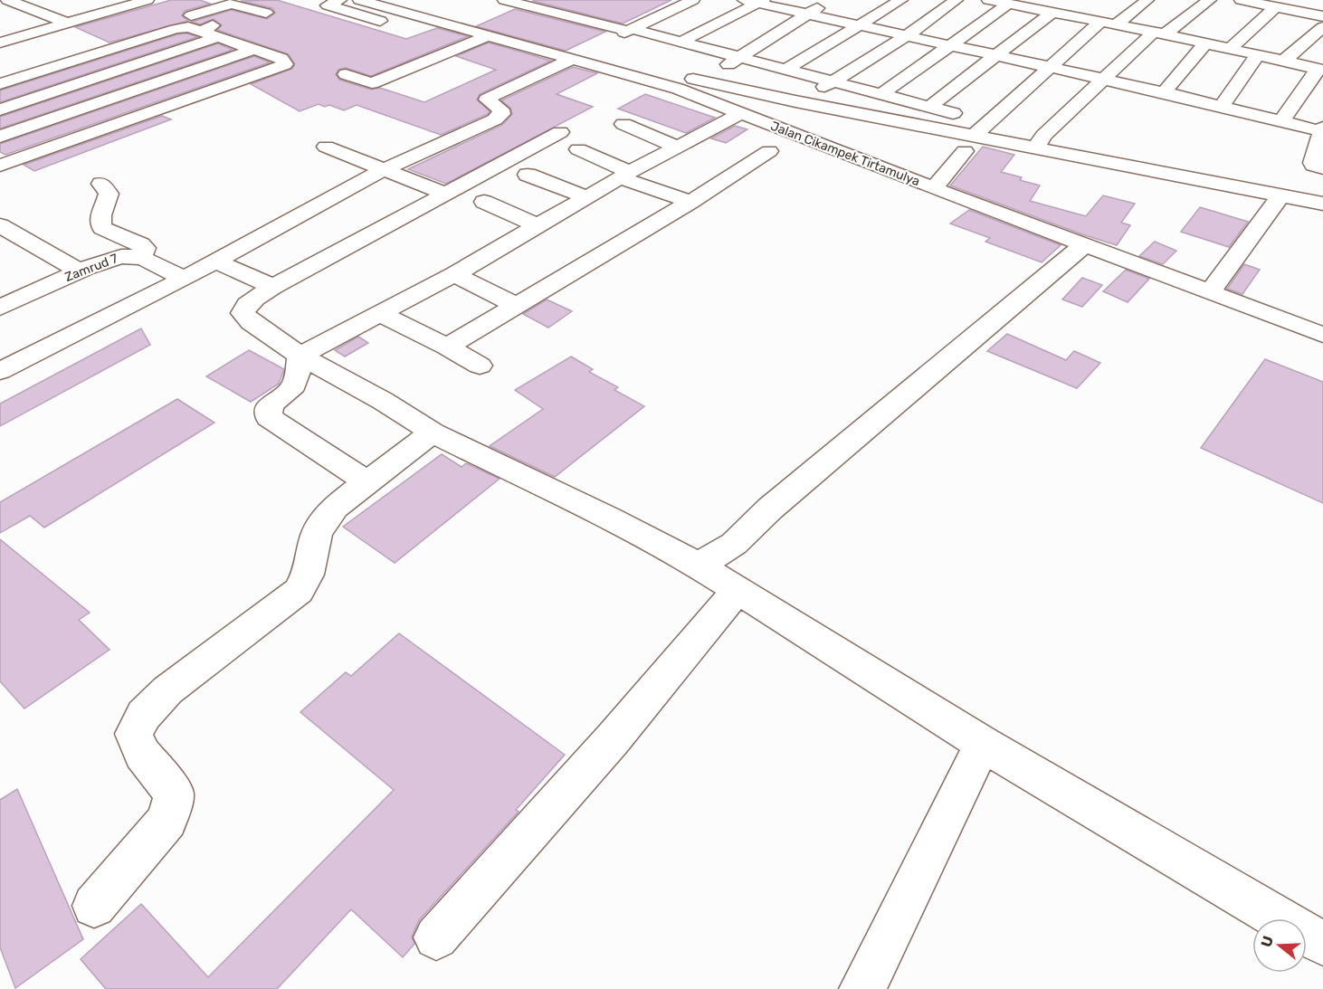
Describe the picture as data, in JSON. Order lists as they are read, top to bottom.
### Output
{
  "streets": {
    "street": ["Jalan Cikampek Tirtamulya", "Zamrud 7"]
  },
  "north": "left"
}
